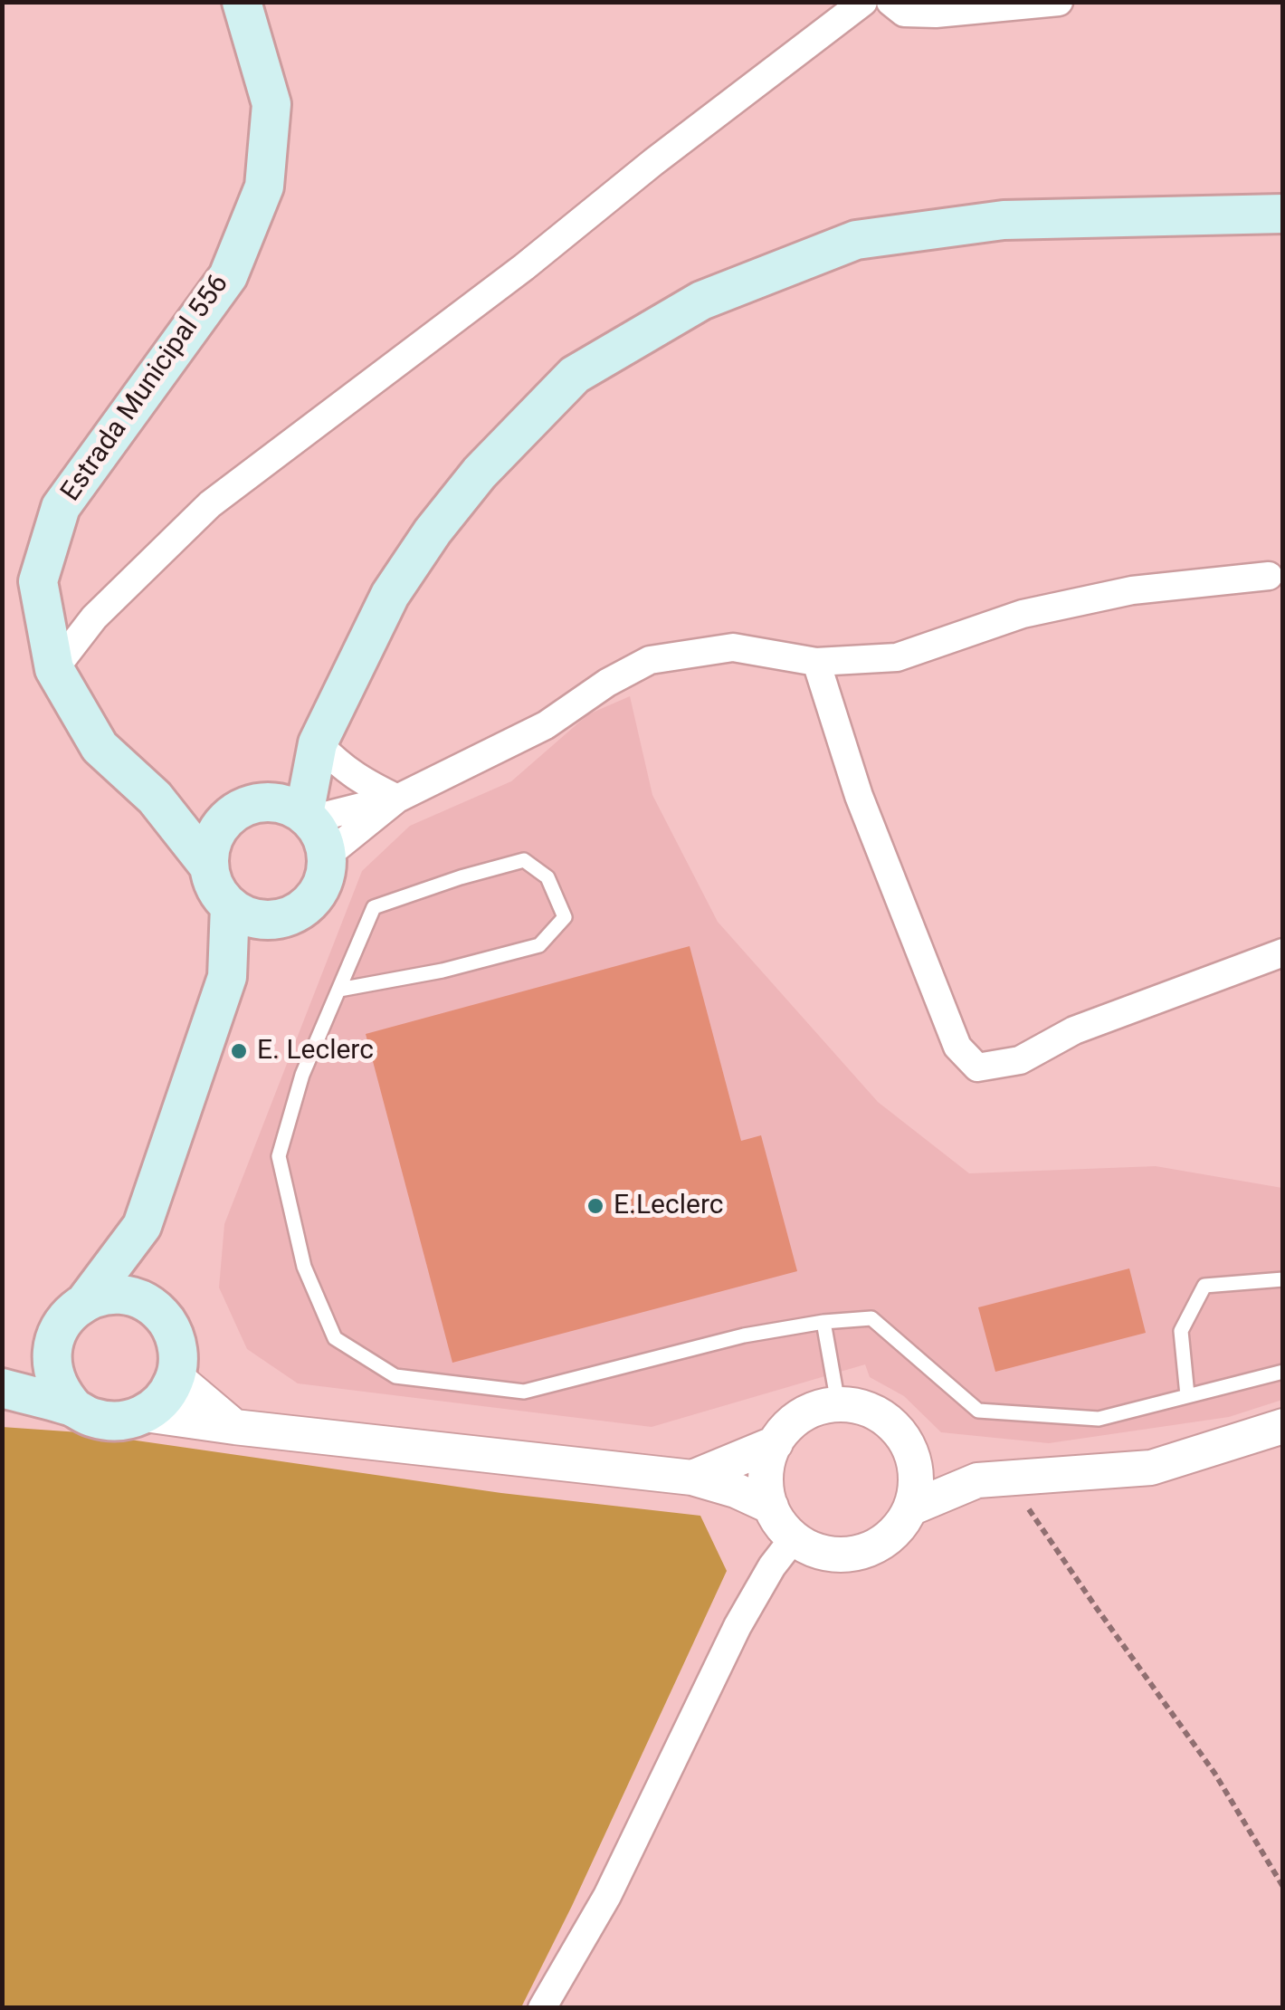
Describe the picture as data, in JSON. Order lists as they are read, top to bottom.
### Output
{
  "streets": {
    "main road": ["Estrada Municipal 556"]
  },
  "places": ["E. Leclerc", "E.Leclerc"]
}
